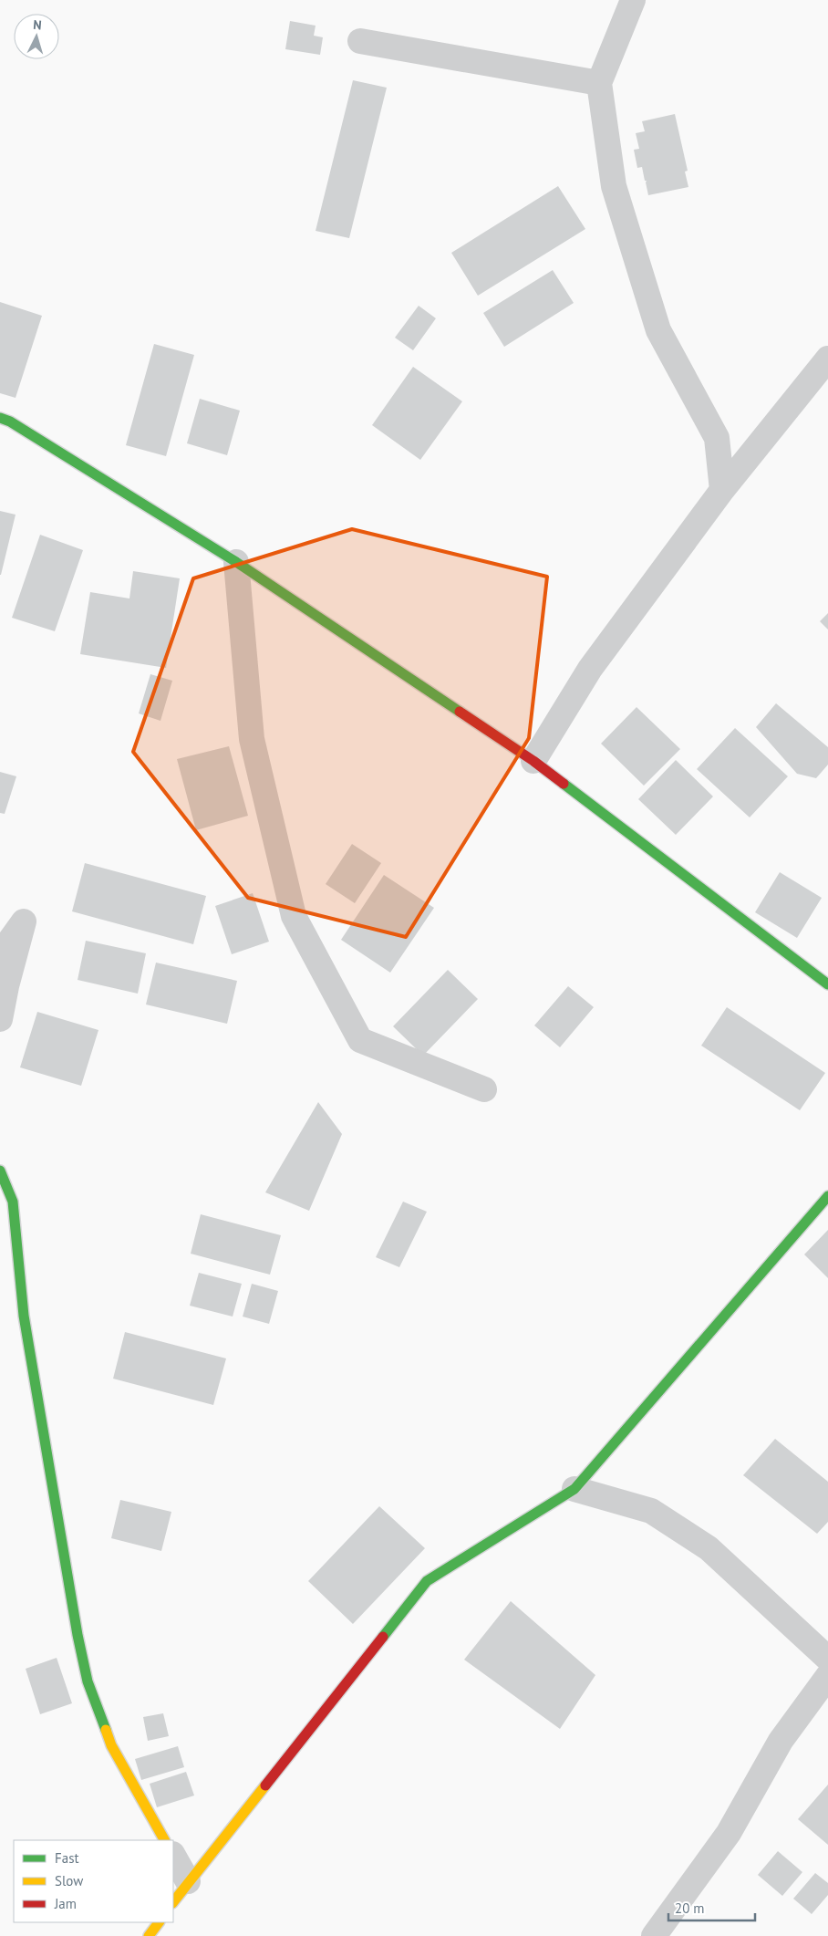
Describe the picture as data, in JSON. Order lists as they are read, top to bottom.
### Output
{
  "legend": ["Fast", "Slow", "Jam"],
  "scale_bar": "20 m",
  "north": "top"
}
